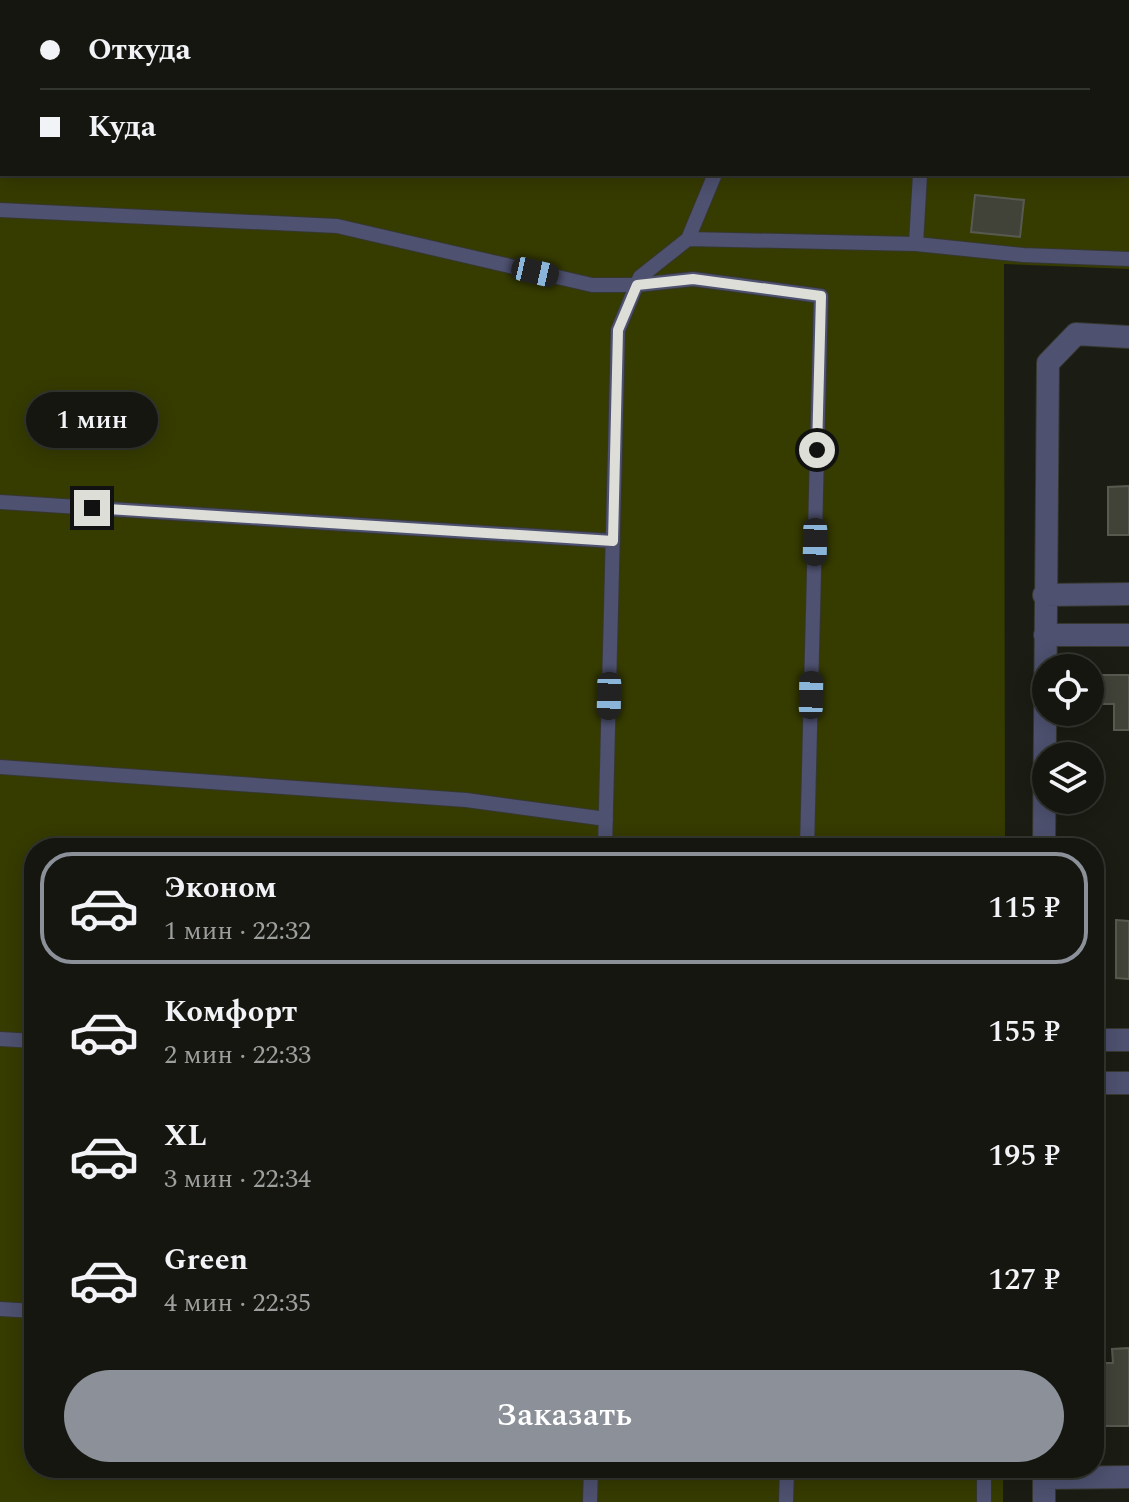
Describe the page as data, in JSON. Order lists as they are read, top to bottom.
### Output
{
  "page": {
    "banner": ["Откуда", "Куда"],
    "bubble": "1 мин",
    "list": [
      {
        "name": "Эконом",
        "note": "1 мин · 22:32",
        "value": "115 ₽"
      },
      {
        "name": "Комфорт",
        "note": "2 мин · 22:33",
        "value": "155 ₽"
      },
      {
        "name": "XL",
        "note": "3 мин · 22:34",
        "value": "195 ₽"
      },
      {
        "name": "Green",
        "note": "4 мин · 22:35",
        "value": "127 ₽"
      }
    ],
    "buttons": "Заказать"
  }
}
